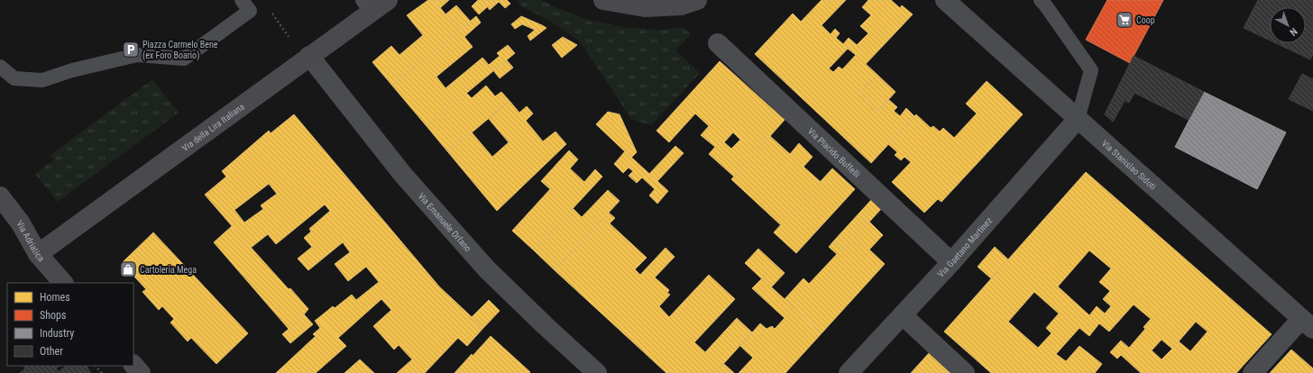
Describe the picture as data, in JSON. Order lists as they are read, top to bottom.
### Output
{
  "streets": {
    "street": [
      "Via della Lira Italiana",
      "Via Placido Buffelli",
      "Via Stanislao Sidoti",
      "Via Emanuele Orfano",
      "Via Adriatica",
      "Via Gaetano Martinez"
    ]
  },
  "crossings": [
    ["Via della Lira Italiana", "Via Emanuele Orfano"],
    ["Via della Lira Italiana", "Via Adriatica"],
    ["Via Placido Buffelli", "Via Gaetano Martinez"],
    ["Via Stanislao Sidoti", "Via Gaetano Martinez"]
  ],
  "places": {
    "supermarket": ["Coop"],
    "parking": ["Piazza Carmelo Bene (ex Foro Boario)"],
    "shop": ["Cartoleria Mega"]
  },
  "legend": [
    "Homes",
    "Shops",
    "Industry",
    "Other"
  ],
  "north": "bottom right"
}
